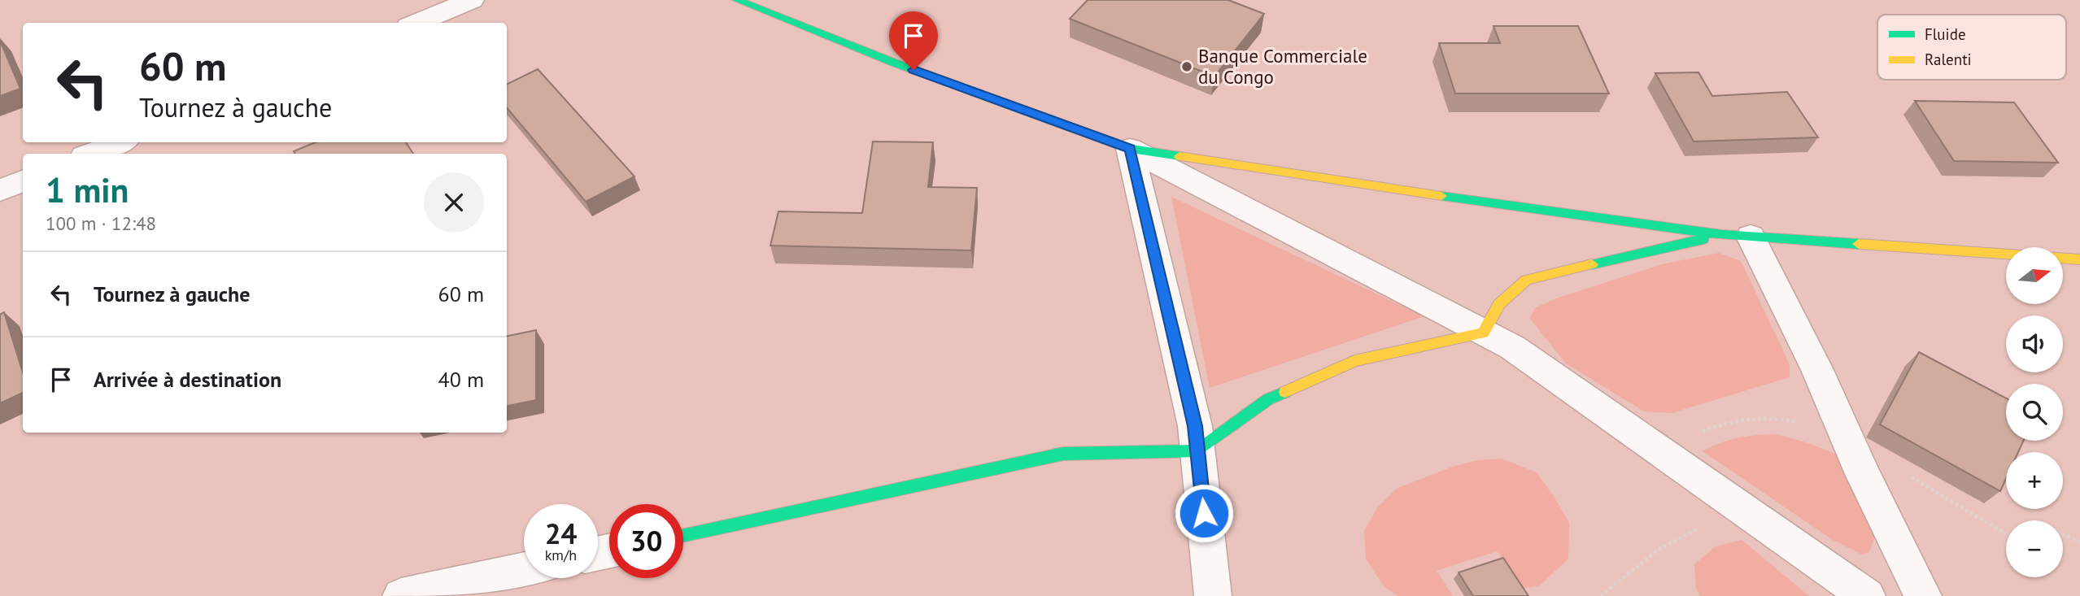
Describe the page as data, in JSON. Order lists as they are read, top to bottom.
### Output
{
  "places": ["Banque Commerciale du Congo"],
  "legend": ["Fluide", "Ralenti"],
  "north": "right",
  "page": {
    "turn": ["60 m", "Tournez à gauche"],
    "heading": ["1 min", "100 m · 12:48"],
    "map_buttons": ["+", "−"],
    "list": [
      {
        "name": "Tournez à gauche",
        "value": "60 m"
      },
      {
        "name": "Arrivée à destination",
        "value": "40 m"
      }
    ],
    "speed": "24 km/h",
    "limit": "30"
  }
}
